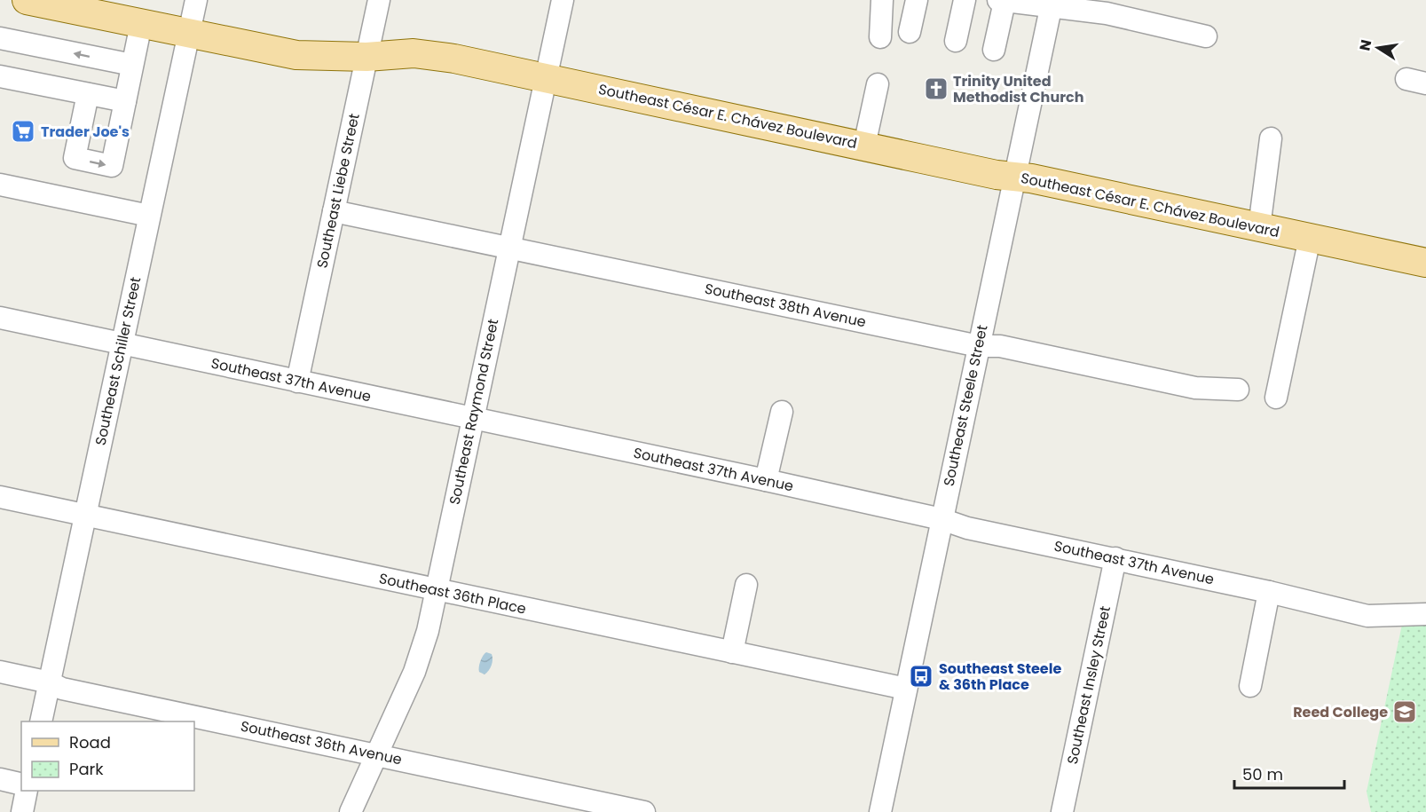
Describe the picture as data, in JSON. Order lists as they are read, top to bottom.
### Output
{
  "streets": {
    "main road": ["Southeast César E. Chávez Boulevard"],
    "street": [
      "Southeast Liebe Street",
      "Southeast 38th Avenue",
      "Southeast Schiller Street",
      "Southeast 37th Avenue",
      "Southeast Steele Street",
      "Southeast Raymond Street",
      "Southeast 36th Place",
      "Southeast Insley Street",
      "Southeast 36th Avenue"
    ]
  },
  "crossings": [
    ["Southeast César E. Chávez Boulevard", "Southeast Liebe Street"],
    ["Southeast César E. Chávez Boulevard", "Southeast Schiller Street"],
    ["Southeast César E. Chávez Boulevard", "Southeast Steele Street"],
    ["Southeast César E. Chávez Boulevard", "Southeast Raymond Street"],
    ["Southeast Liebe Street", "Southeast 38th Avenue"],
    ["Southeast Liebe Street", "Southeast 37th Avenue"],
    ["Southeast 38th Avenue", "Southeast Steele Street"],
    ["Southeast 38th Avenue", "Southeast Raymond Street"],
    ["Southeast Schiller Street", "Southeast 37th Avenue"],
    ["Southeast Schiller Street", "Southeast 36th Place"],
    ["Southeast Schiller Street", "Southeast 36th Avenue"],
    ["Southeast 37th Avenue", "Southeast Steele Street"],
    ["Southeast 37th Avenue", "Southeast Raymond Street"],
    ["Southeast 37th Avenue", "Southeast Insley Street"],
    ["Southeast Steele Street", "Southeast 36th Place"],
    ["Southeast Raymond Street", "Southeast 36th Place"],
    ["Southeast Raymond Street", "Southeast 36th Avenue"]
  ],
  "places": {
    "church": ["Trinity United Methodist Church"],
    "supermarket": ["Trader Joe's"],
    "bus stop": ["Southeast Steele & 36th Place"],
    "school or university": ["Reed College"]
  },
  "legend": ["Road", "Park"],
  "scale_bar": "50 m",
  "north": "left"
}
